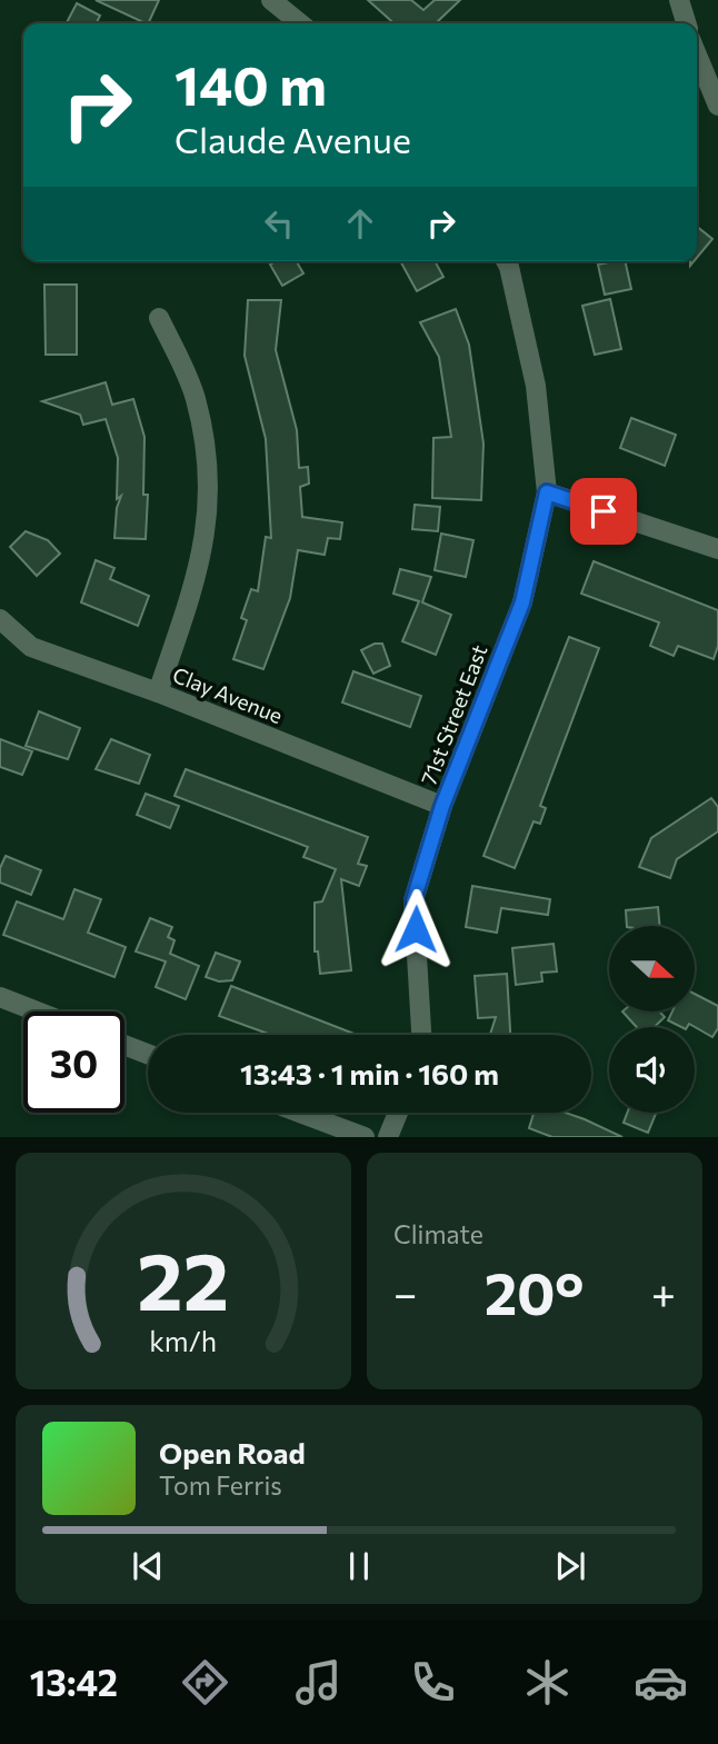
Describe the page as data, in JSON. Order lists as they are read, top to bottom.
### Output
{
  "streets": {
    "street": ["Clay Avenue", "71st Street East"]
  },
  "crossings": [
    ["Clay Avenue", "71st Street East"]
  ],
  "north": "right",
  "page": {
    "turn": ["140 m", "Claude Avenue"],
    "limit": "30",
    "trip": "13:43 · 1 min · 160 m",
    "tile": "Climate",
    "heat": ["−", "20°", "+"],
    "song": ["Open Road", "Tom Ferris"],
    "tabs": "13:42",
    "gauge": ["22", "km/h"]
  }
}
